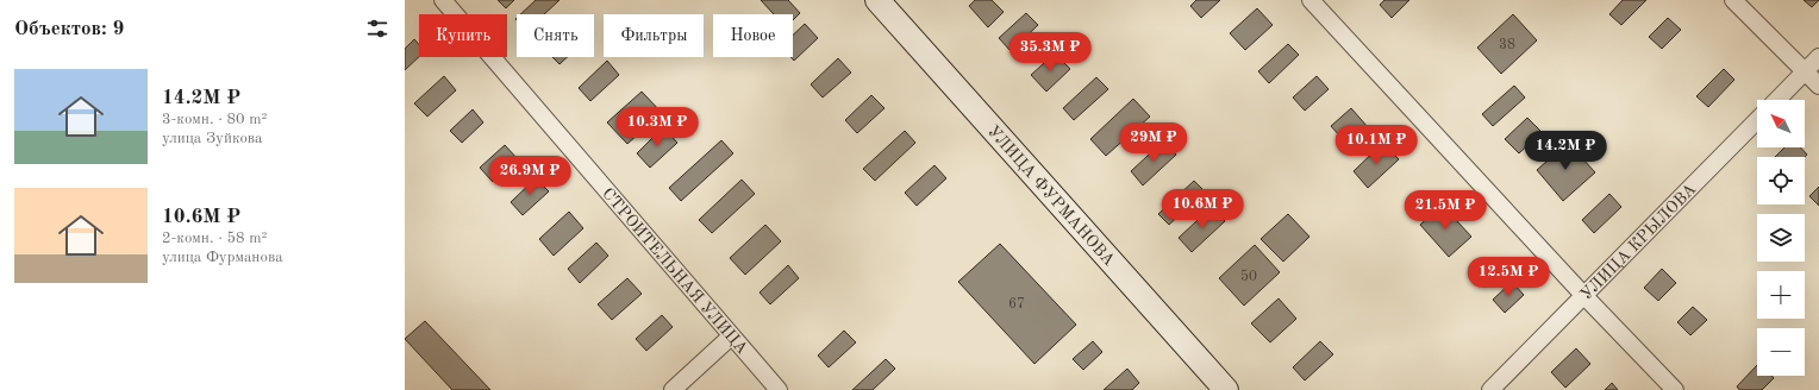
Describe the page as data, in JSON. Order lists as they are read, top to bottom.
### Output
{
  "streets": {
    "main road": ["УЛИЦА ФУРМАНОВА"],
    "street": ["УЛИЦА КРЫЛОВА", "СТРОИТЕЛЬНАЯ УЛИЦА"]
  },
  "house_numbers": ["38", "50", "67"],
  "north": "top left",
  "page": {
    "heading": "Объектов: 9",
    "chip": [
      "Купить",
      "Снять",
      "Фильтры",
      "Новое"
    ],
    "price": [
      "35.3M ₽",
      "10.3M ₽",
      "29M ₽",
      "10.1M ₽",
      "14.2M ₽",
      "26.9M ₽",
      "10.6M ₽",
      "21.5M ₽",
      "12.5M ₽"
    ],
    "list": [
      {
        "name": "14.2M ₽",
        "note": "3-комн. · 80 m² · улица Зуйкова"
      },
      {
        "name": "10.6M ₽",
        "note": "2-комн. · 58 m² · улица Фурманова"
      }
    ],
    "map_buttons": ["+", "−"]
  }
}
